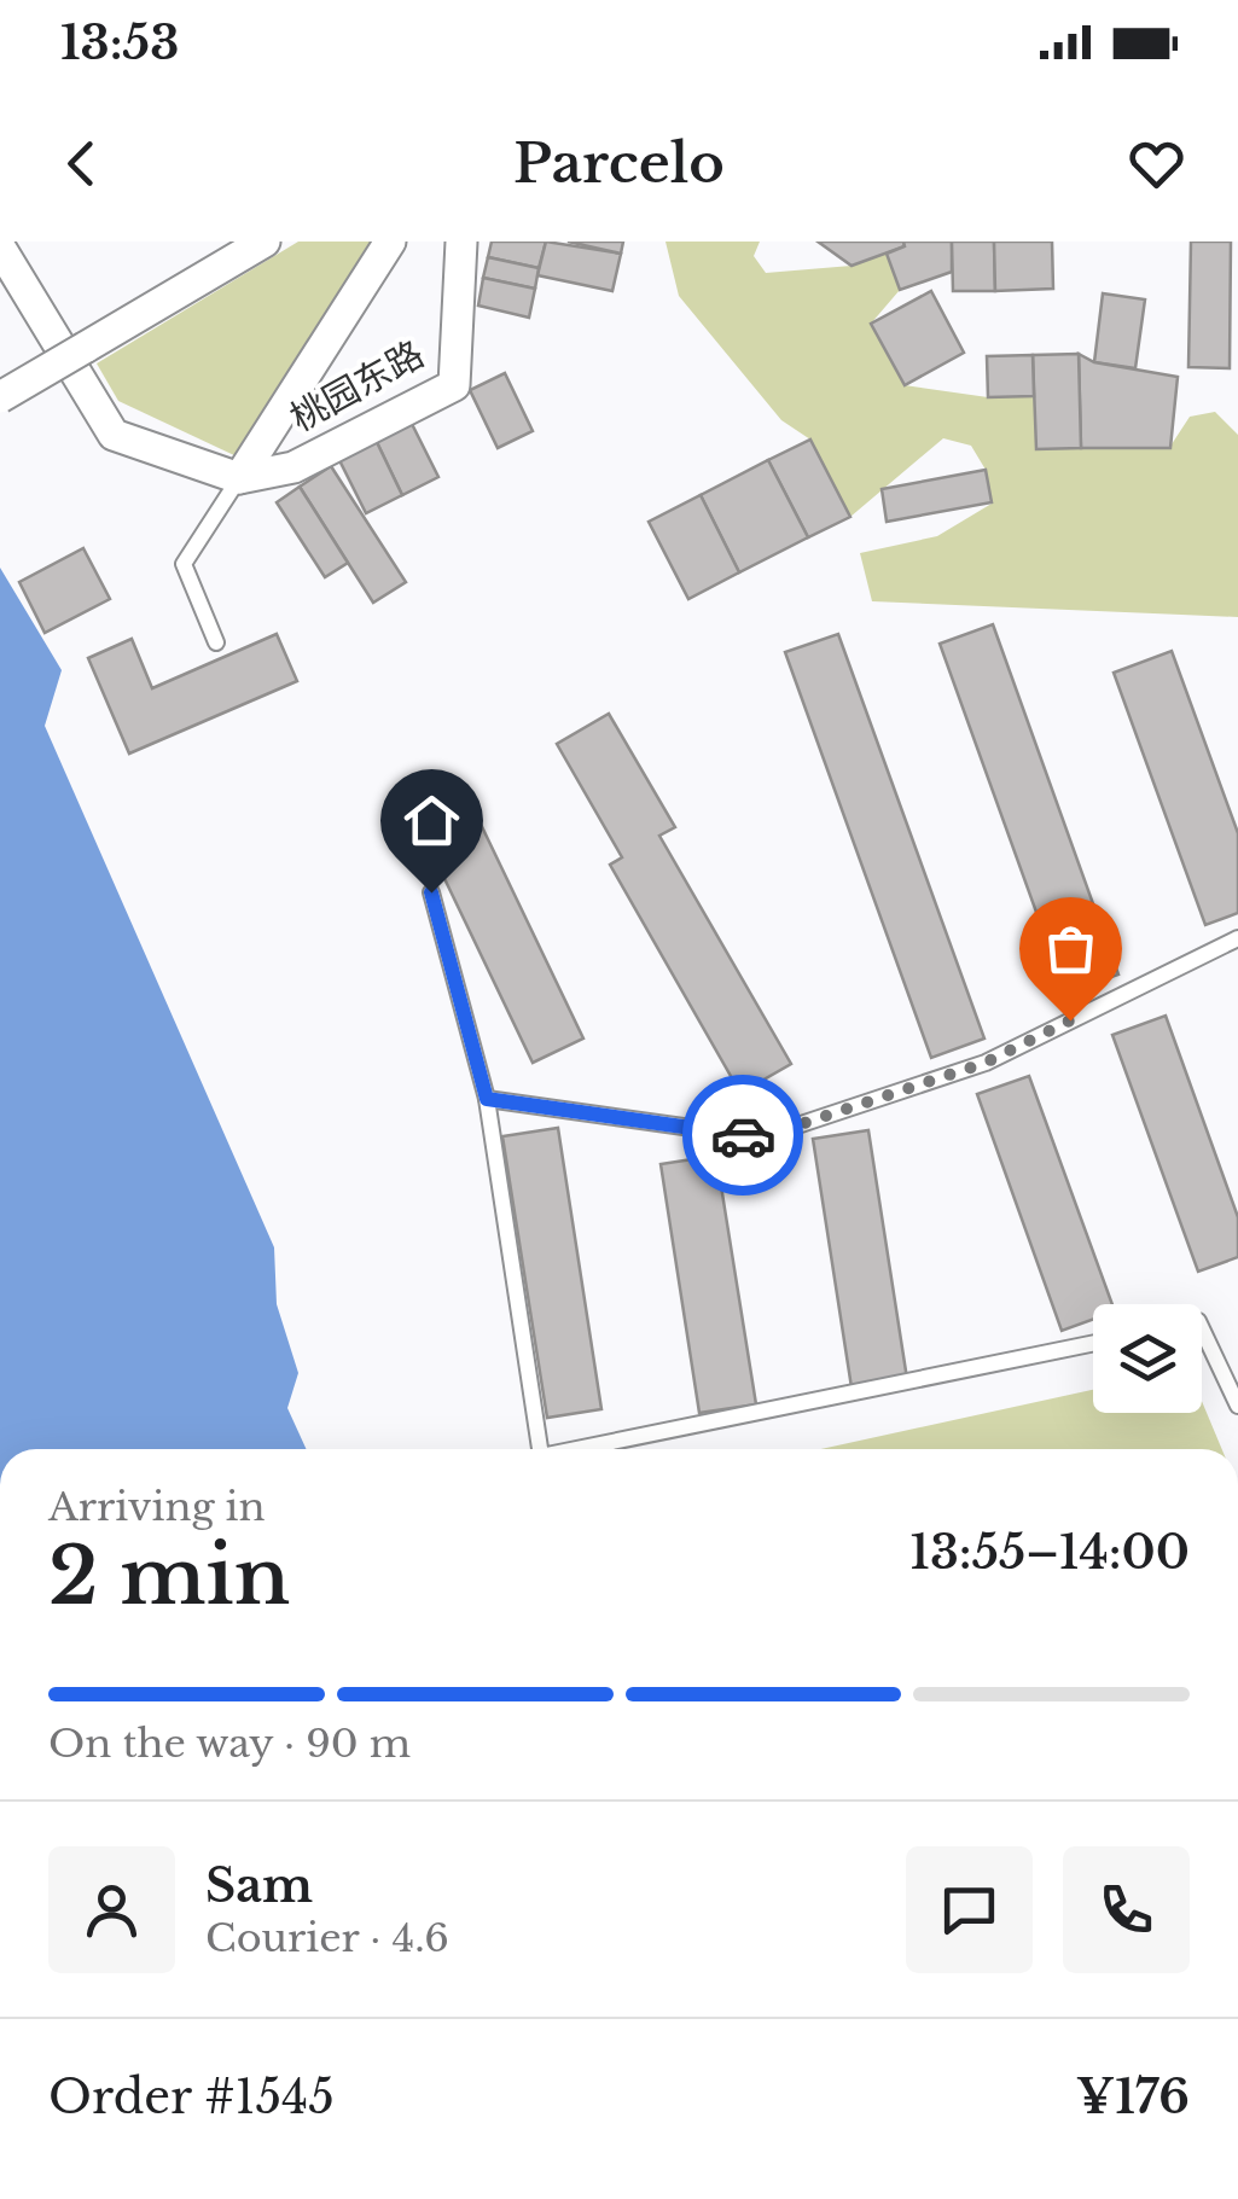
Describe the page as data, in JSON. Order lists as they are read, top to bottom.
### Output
{
  "streets": {
    "street": ["桃园东路"]
  },
  "page": {
    "status": "13:53",
    "header": "Parcelo",
    "heading": ["2 min", "Arriving in", "13:55–14:00"],
    "panel": [
      "Sam",
      "Courier · 4.6",
      "Order #1545",
      "¥176"
    ],
    "bar": "On the way · 90 m"
  }
}
